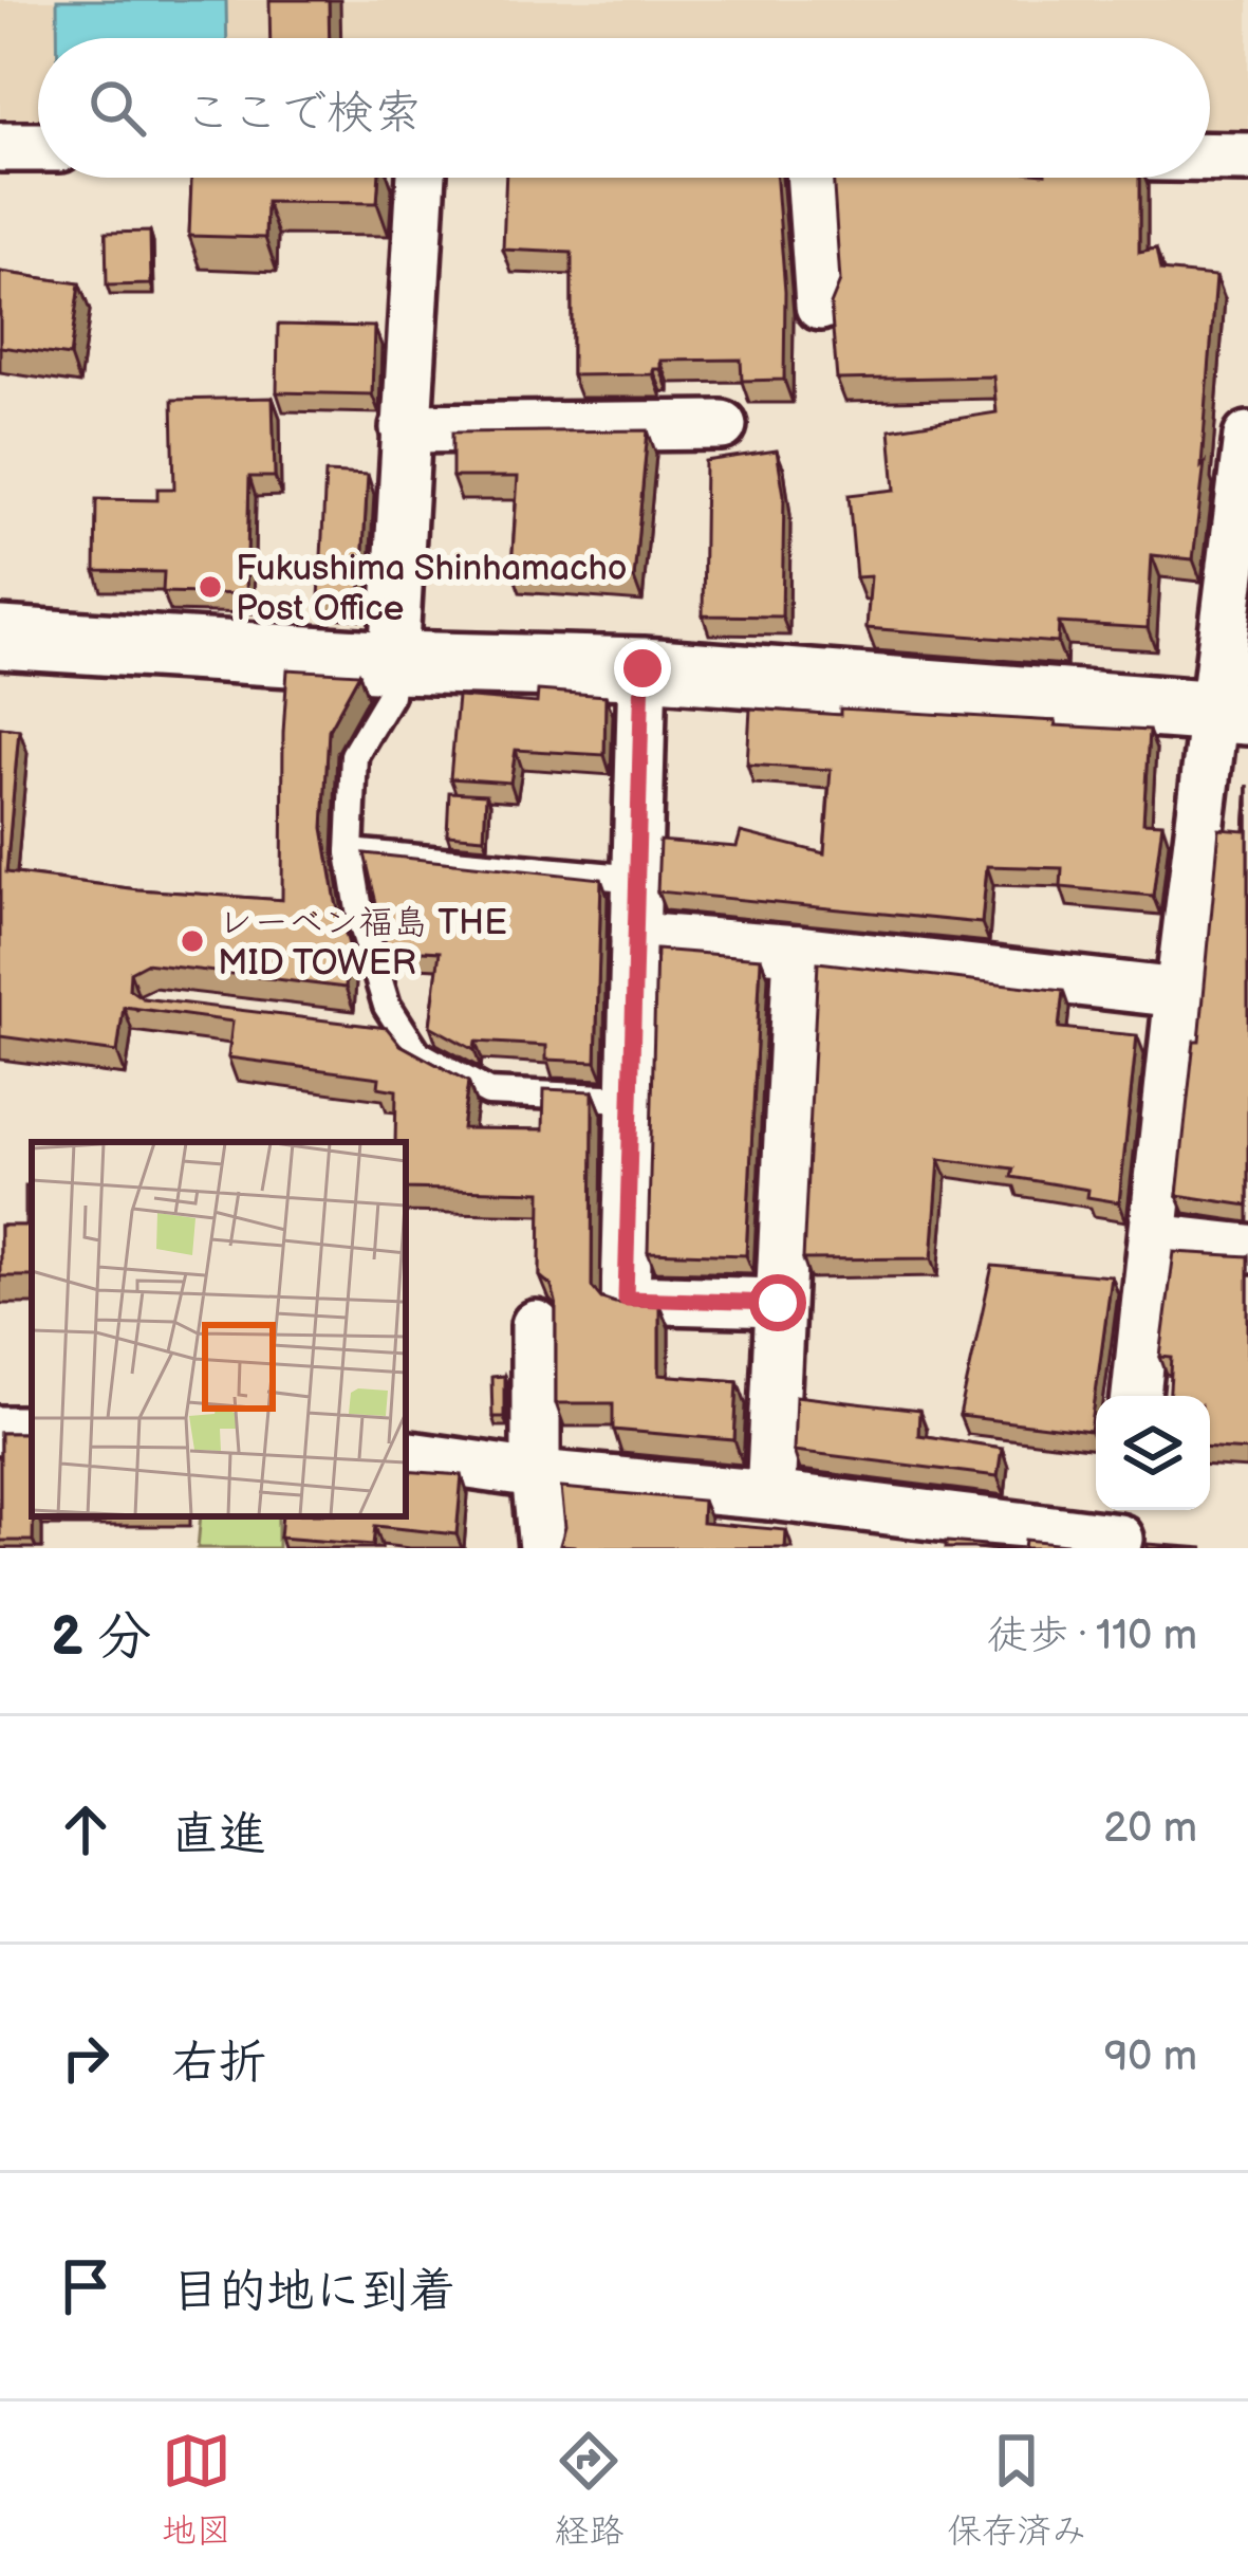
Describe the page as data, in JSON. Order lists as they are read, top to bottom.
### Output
{
  "places": ["Fukushima Shinhamacho Post Office", "レーベン福島 THE MID TOWER"],
  "page": {
    "search": "ここで検索",
    "heading": ["2 分", "徒歩 · 110 m"],
    "list": [
      ["直進", "20 m"],
      ["右折", "90 m"],
      "目的地に到着"
    ],
    "nav": ["地図", "経路", "保存済み"]
  }
}
